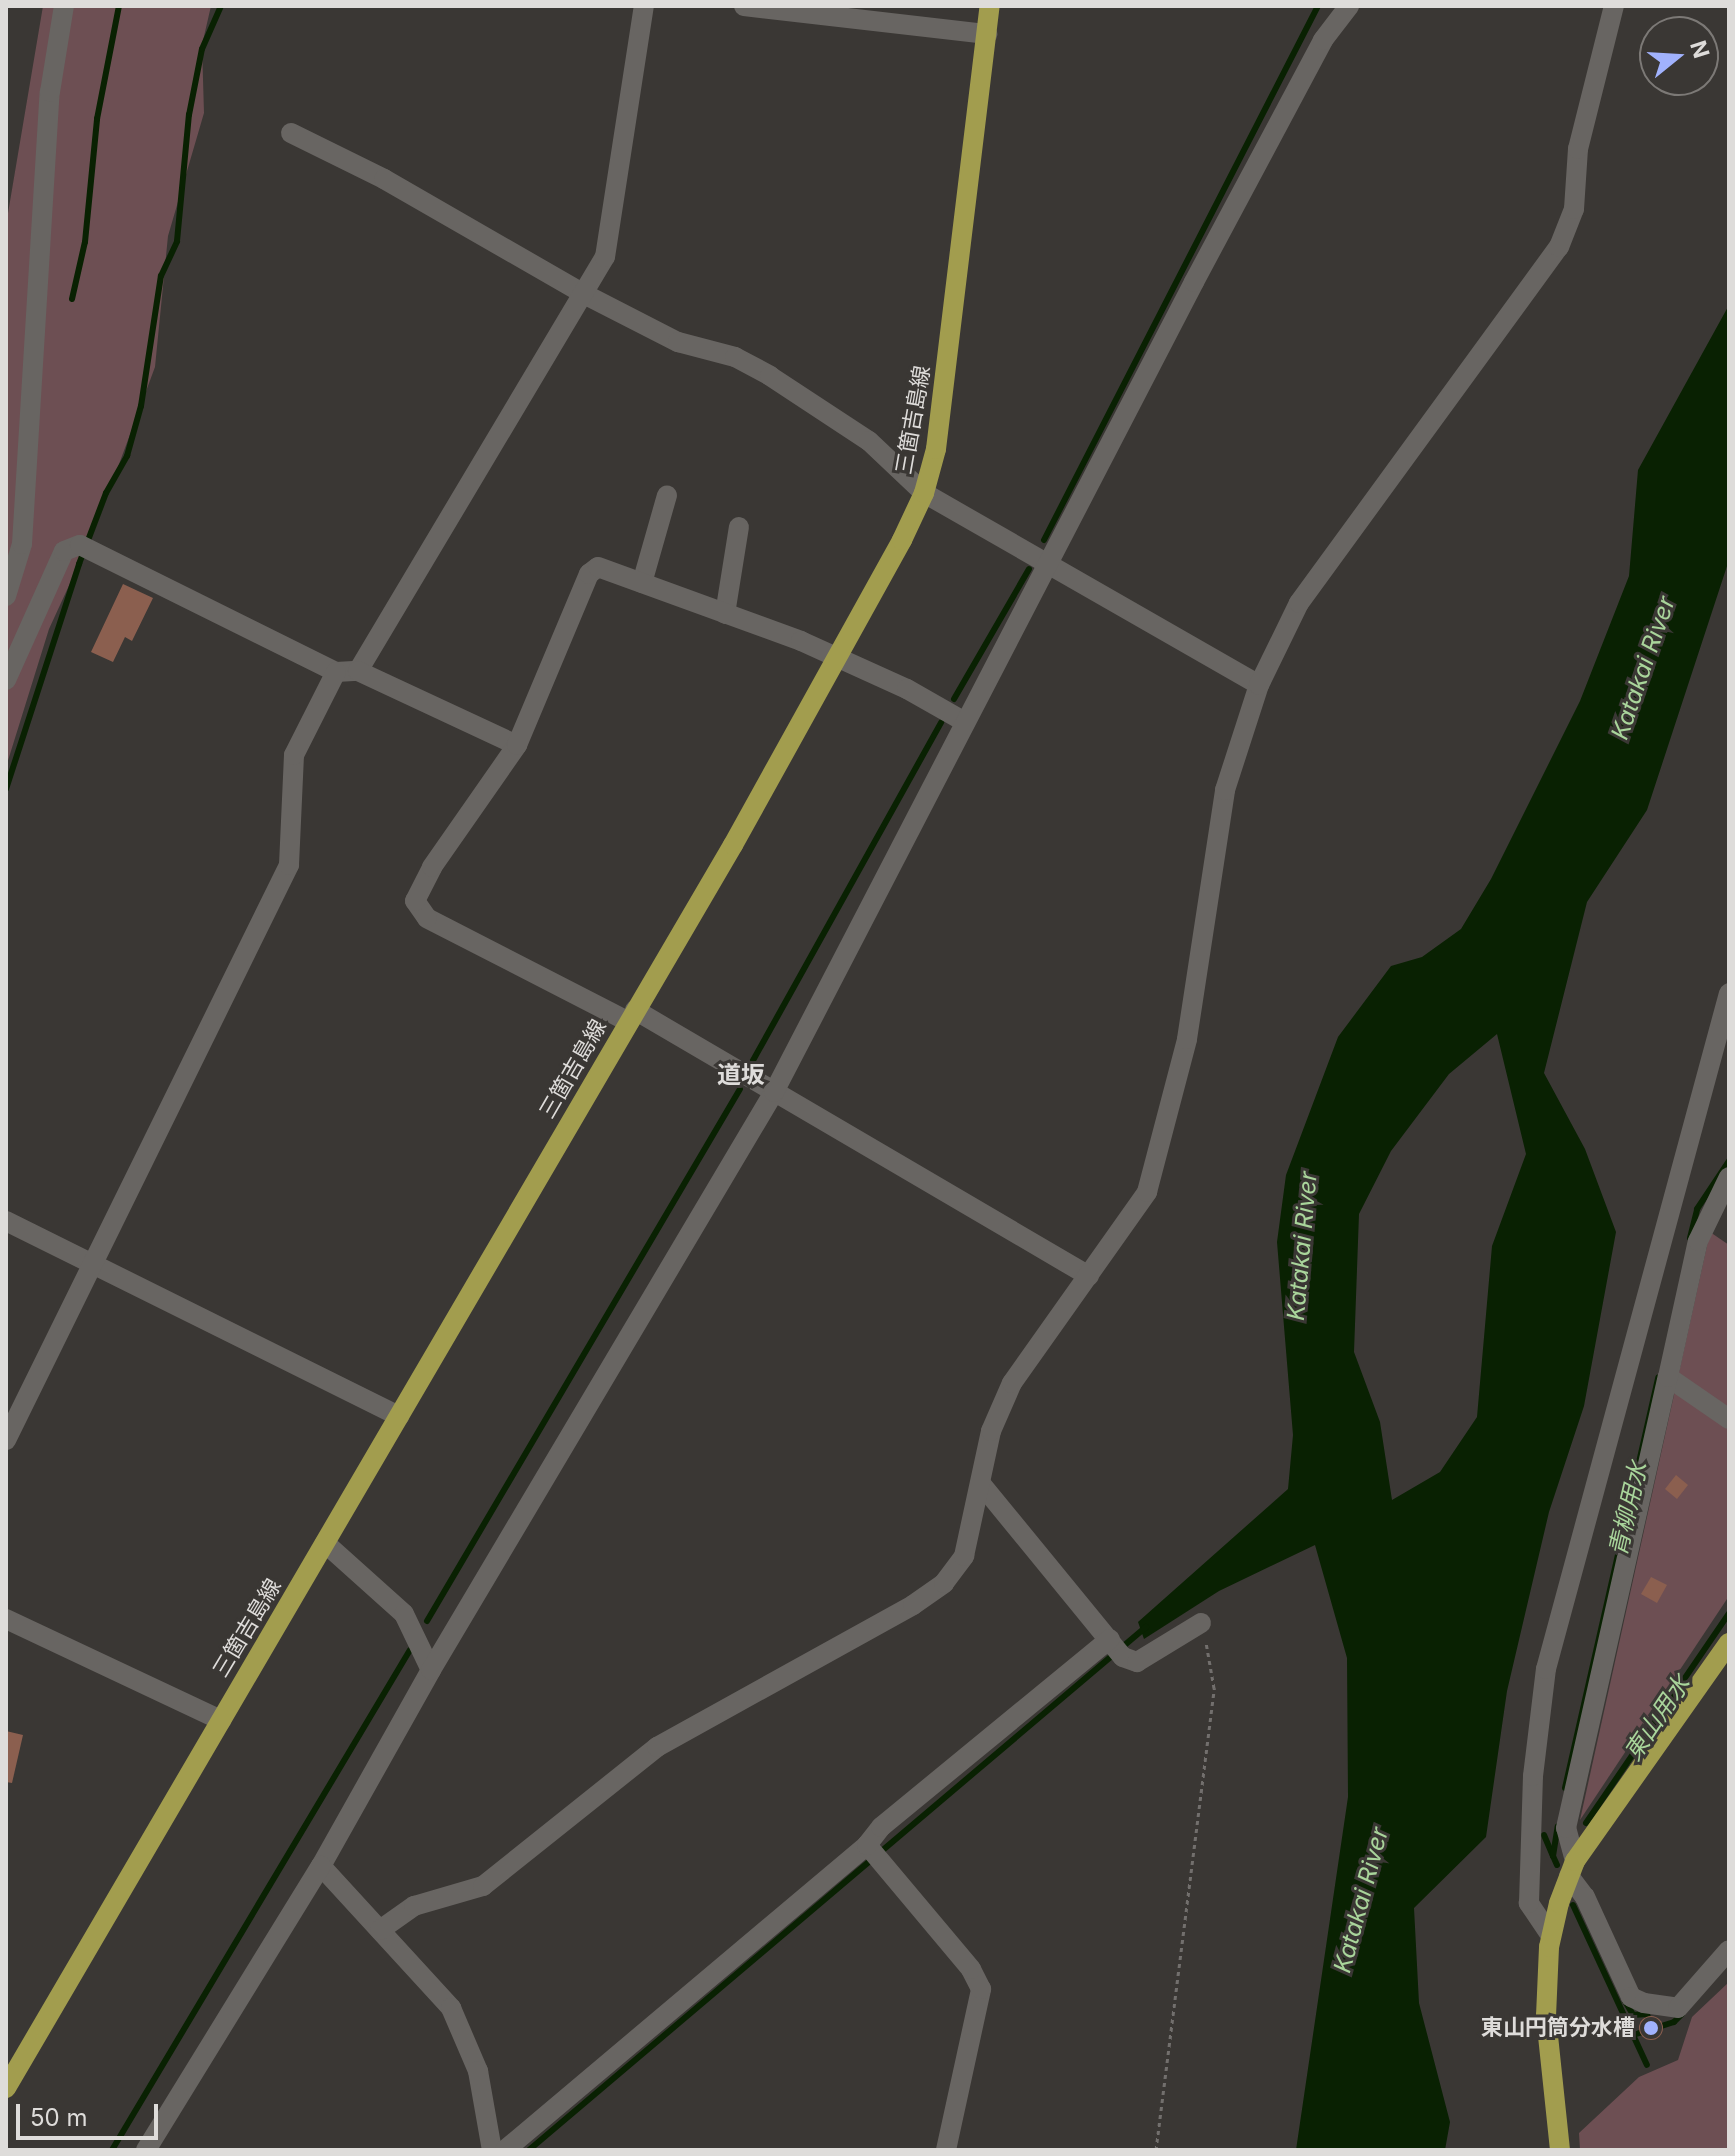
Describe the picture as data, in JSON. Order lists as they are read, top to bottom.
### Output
{
  "streets": {
    "main road": ["三箇吉島線"]
  },
  "districts": ["道坂"],
  "water": ["Katakai River", "青柳用水", "東山用水"],
  "places": ["東山円筒分水槽"],
  "scale_bar": "50 m",
  "north": "right"
}
